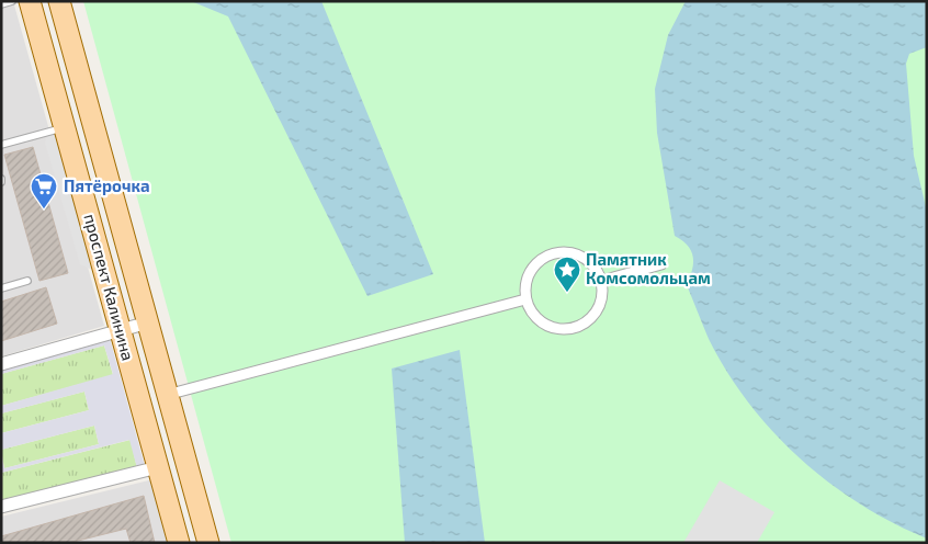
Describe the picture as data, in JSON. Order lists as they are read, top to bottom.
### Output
{
  "streets": {
    "main road": ["проспект Калинина"]
  },
  "places": {
    "supermarket": ["Пятёрочка"],
    "place": ["Памятник Комсомольцам"]
  }
}
